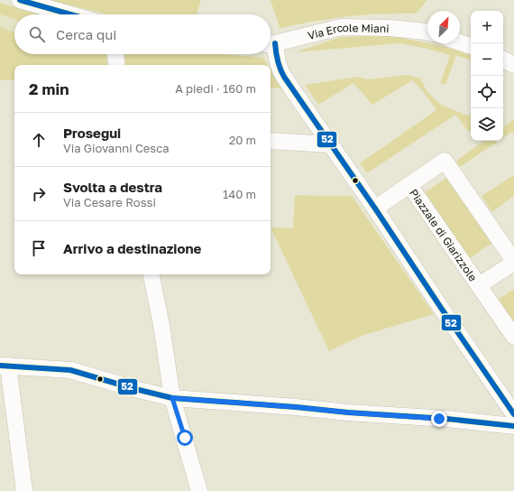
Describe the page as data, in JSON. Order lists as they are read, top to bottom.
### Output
{
  "streets": {
    "street": ["Via Ercole Miani", "Piazzale di Giarizzole"]
  },
  "lines": ["transit line 52"],
  "north": "top right",
  "page": {
    "map_buttons": ["+", "−"],
    "search": "Cerca qui",
    "heading": ["2 min", "A piedi · 160 m"],
    "list": [
      ["Prosegui", "Via Giovanni Cesca", "20 m"],
      ["Svolta a destra", "Via Cesare Rossi", "140 m"],
      "Arrivo a destinazione"
    ]
  }
}
